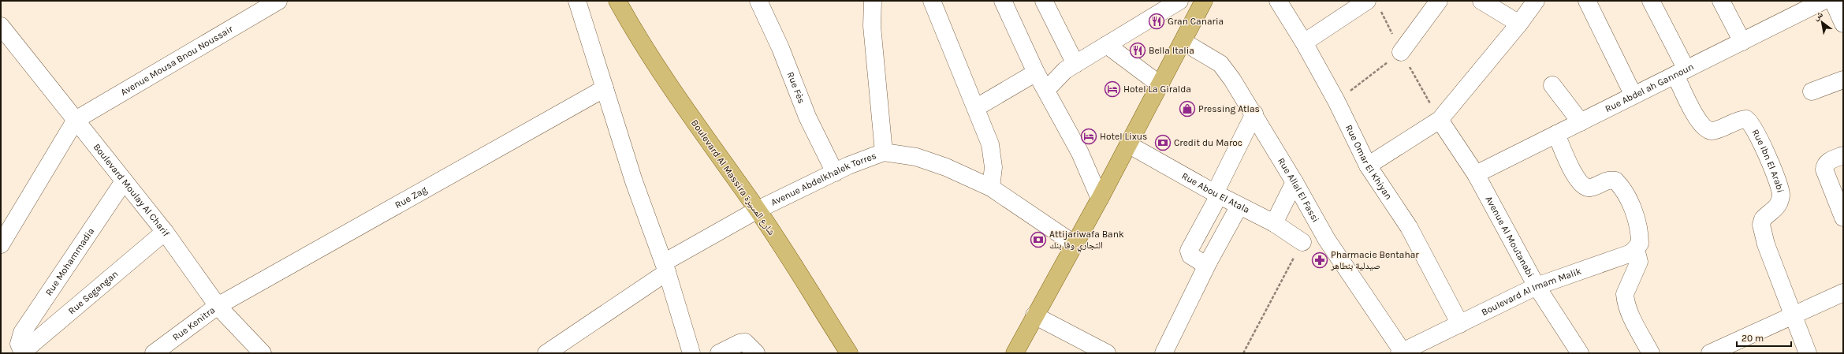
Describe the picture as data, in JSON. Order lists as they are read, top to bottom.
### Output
{
  "streets": {
    "main road": ["Boulevard Al Massira شارع المسيرة"],
    "street": [
      "Avenue Mousa Bnou Noussair",
      "Rue Fès",
      "Rue Abdel ah Gannoun",
      "Rue Omar El Khiyan",
      "Rue Ibn El Arabi",
      "Avenue Abdelkhalek Torres",
      "Boulevard Moulay Al Charif",
      "Rue Allal El Fassi",
      "Rue Abou El Atala",
      "Rue Zag",
      "Avenue Al Moutanabi",
      "Rue Mohammadia",
      "Rue Segangan",
      "Boulevard Al Imam Malik",
      "Rue Kenitra"
    ]
  },
  "crossings": [
    ["Avenue Mousa Bnou Noussair", "Boulevard Moulay Al Charif"],
    ["Rue Fès", "Avenue Abdelkhalek Torres"],
    ["Rue Abdel ah Gannoun", "Rue Ibn El Arabi"],
    ["Rue Abdel ah Gannoun", "Avenue Al Moutanabi"],
    ["Rue Omar El Khiyan", "Boulevard Al Imam Malik"],
    ["Boulevard Al Massira شارع المسيرة", "Avenue Abdelkhalek Torres"],
    ["Boulevard Moulay Al Charif", "Rue Zag"],
    ["Boulevard Moulay Al Charif", "Rue Mohammadia"],
    ["Boulevard Moulay Al Charif", "Rue Segangan"],
    ["Boulevard Moulay Al Charif", "Rue Kenitra"],
    ["Rue Allal El Fassi", "Boulevard Al Imam Malik"],
    ["Rue Zag", "Rue Kenitra"],
    ["Avenue Al Moutanabi", "Boulevard Al Imam Malik"],
    ["Rue Mohammadia", "Rue Segangan"]
  ],
  "places": {
    "restaurant": ["Gran Canaria", "Bella Italia"],
    "hotel": ["Hotel La Giralda", "Hotel Lixus"],
    "shop": ["Pressing Atlas"],
    "bank": ["Credit du Maroc", "Attijariwafa Bank التجاري وفا بنك"],
    "pharmacy": ["Pharmacie Bentahar صيدلية بنطاهر"]
  },
  "scale_bar": "20 m",
  "north": "top left"
}
